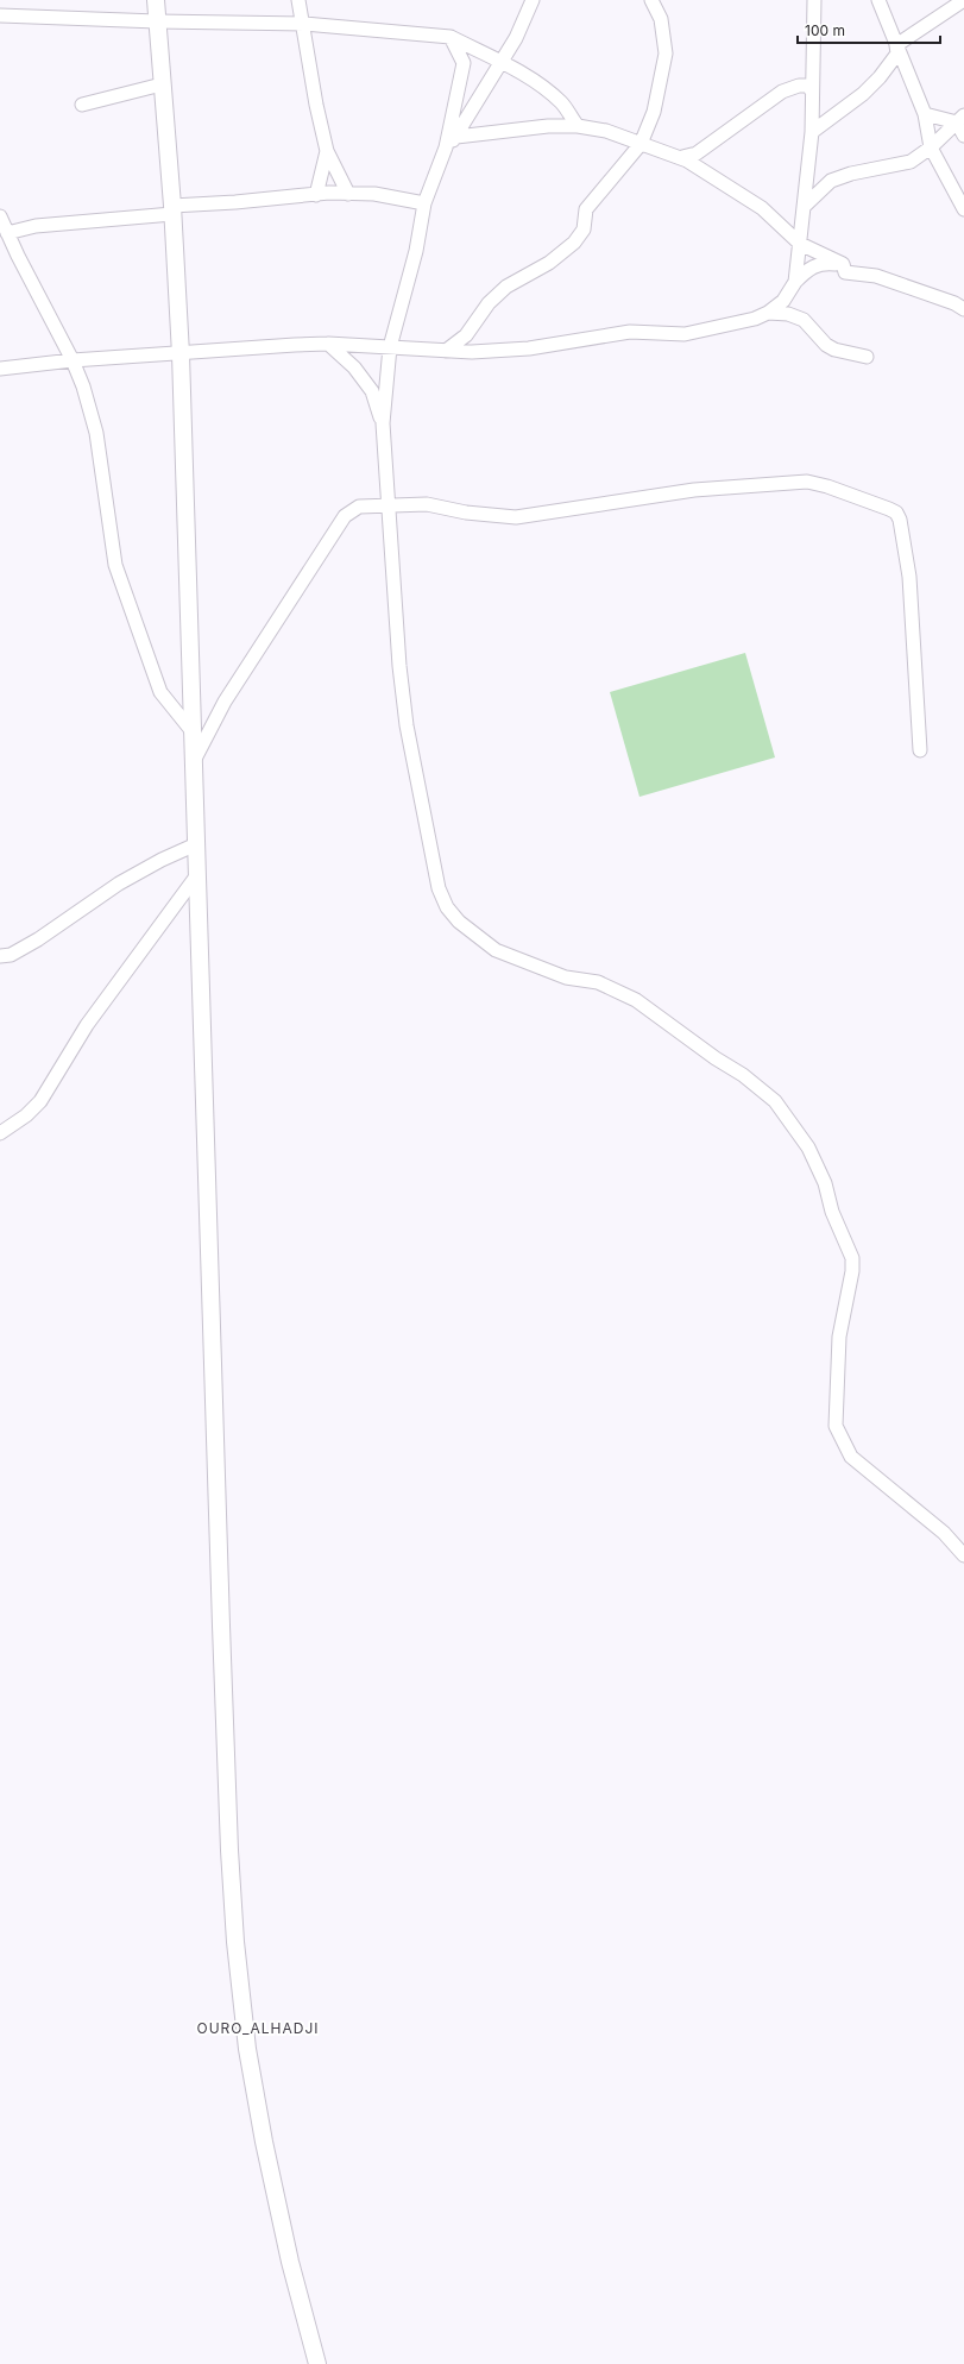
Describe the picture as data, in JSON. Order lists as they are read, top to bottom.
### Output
{
  "districts": ["OURO_ALHADJI"],
  "scale_bar": "100 m"
}
